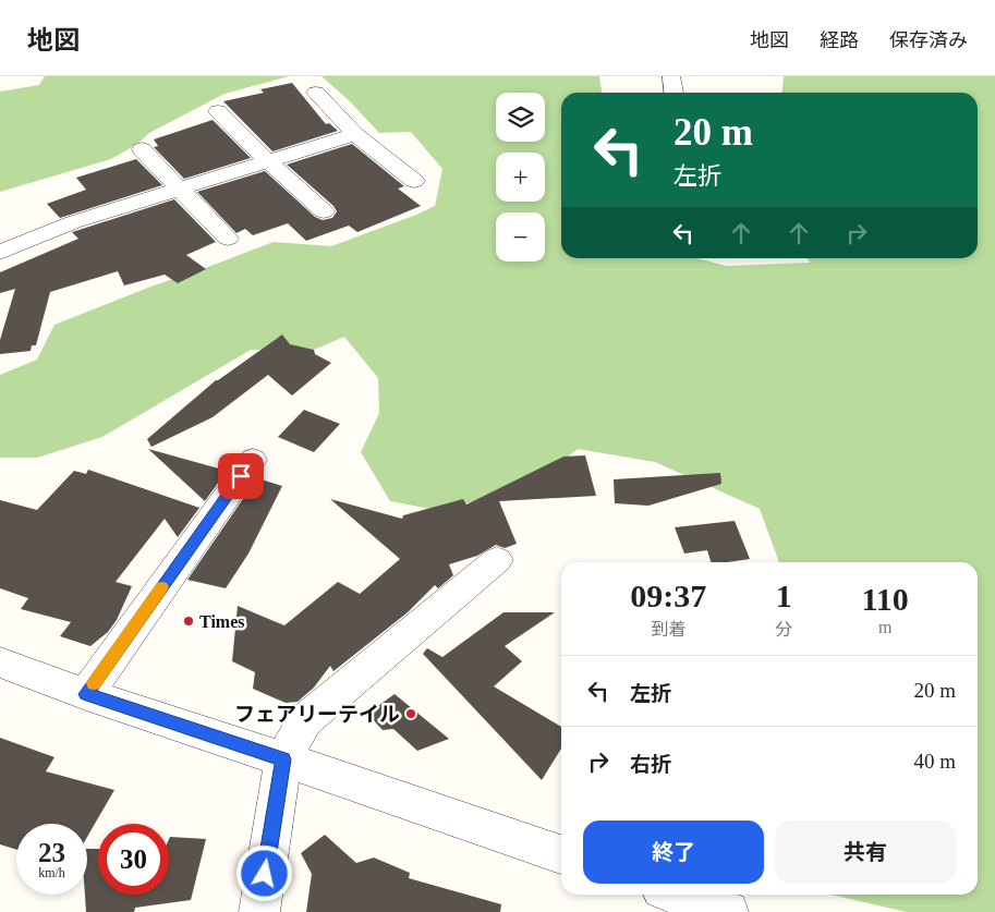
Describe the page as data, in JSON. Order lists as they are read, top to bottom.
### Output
{
  "places": ["Times", "フェアリーテイル"],
  "page": {
    "header": "地図",
    "nav": ["地図", "経路", "保存済み"],
    "map_buttons": ["+", "−"],
    "turn": ["20 m", "左折"],
    "eta": [
      "09:37",
      "到着",
      "1",
      "分",
      "110",
      "m"
    ],
    "list": [
      {
        "name": "左折",
        "value": "20 m"
      },
      {
        "name": "右折",
        "value": "40 m"
      }
    ],
    "buttons": ["終了", "共有"],
    "speed": "23 km/h",
    "limit": "30"
  }
}
